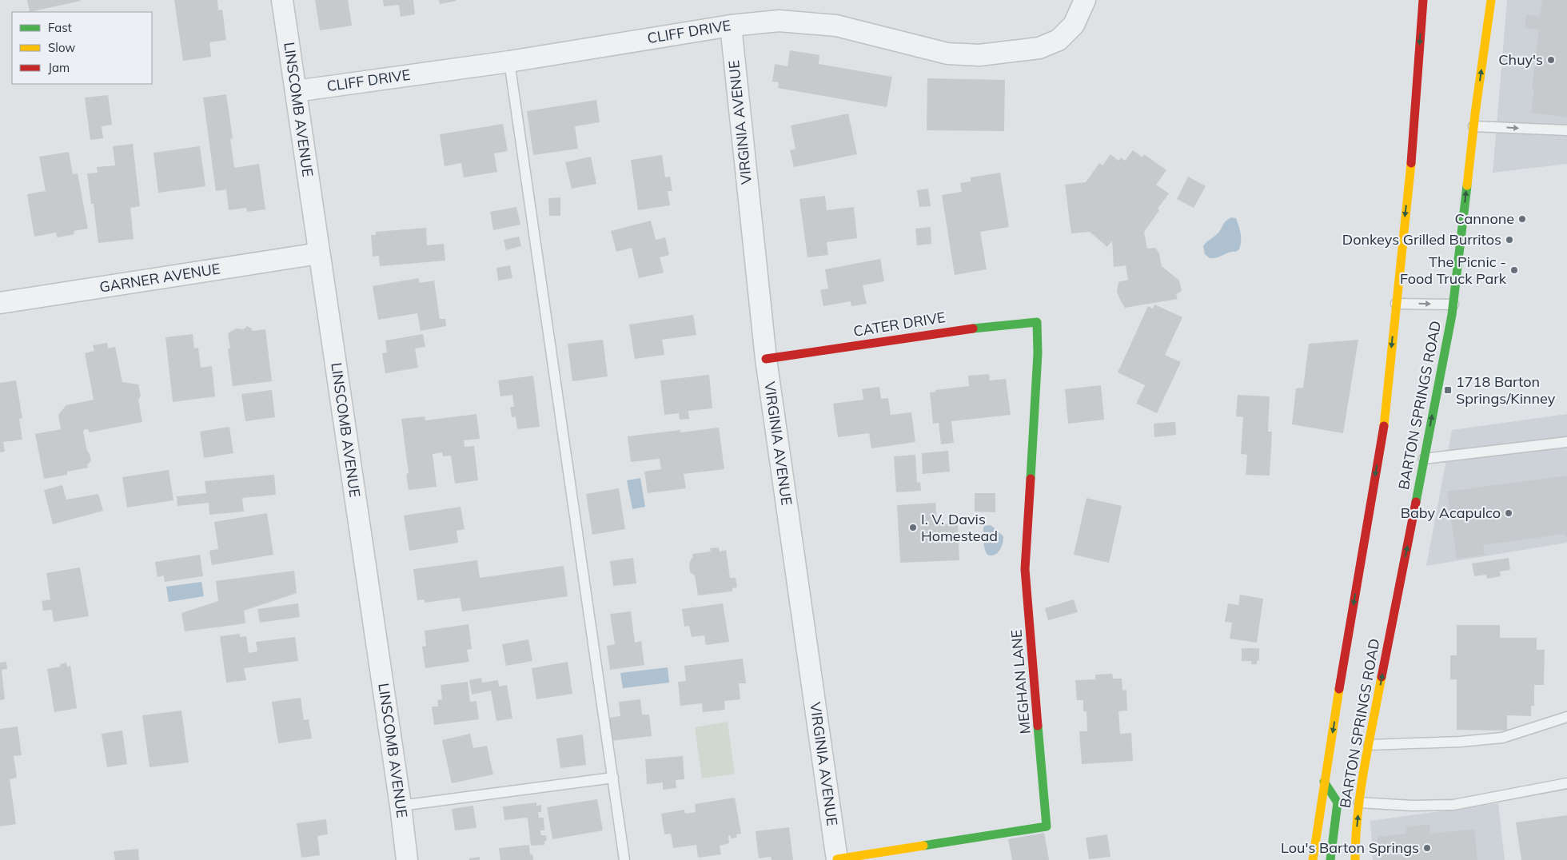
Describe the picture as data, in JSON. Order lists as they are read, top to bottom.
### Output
{
  "streets": {
    "main road": ["CATER DRIVE", "BARTON SPRINGS ROAD", "MEGHAN LANE"],
    "street": [
      "CLIFF DRIVE",
      "LINSCOMB AVENUE",
      "VIRGINIA AVENUE",
      "GARNER AVENUE"
    ]
  },
  "crossings": [
    ["CLIFF DRIVE", "LINSCOMB AVENUE"],
    ["CLIFF DRIVE", "VIRGINIA AVENUE"],
    ["LINSCOMB AVENUE", "GARNER AVENUE"],
    ["VIRGINIA AVENUE", "CATER DRIVE"],
    ["VIRGINIA AVENUE", "MEGHAN LANE"],
    ["CATER DRIVE", "MEGHAN LANE"]
  ],
  "places": {
    "other": [
      "Chuy's",
      "Cannone",
      "Donkeys Grilled Burritos",
      "The Picnic - Food Truck Park",
      "Baby Acapulco",
      "I. V. Davis Homestead",
      "Lou's Barton Springs"
    ],
    "transit": ["1718 Barton Springs/Kinney"]
  },
  "legend": ["Fast", "Slow", "Jam"]
}
